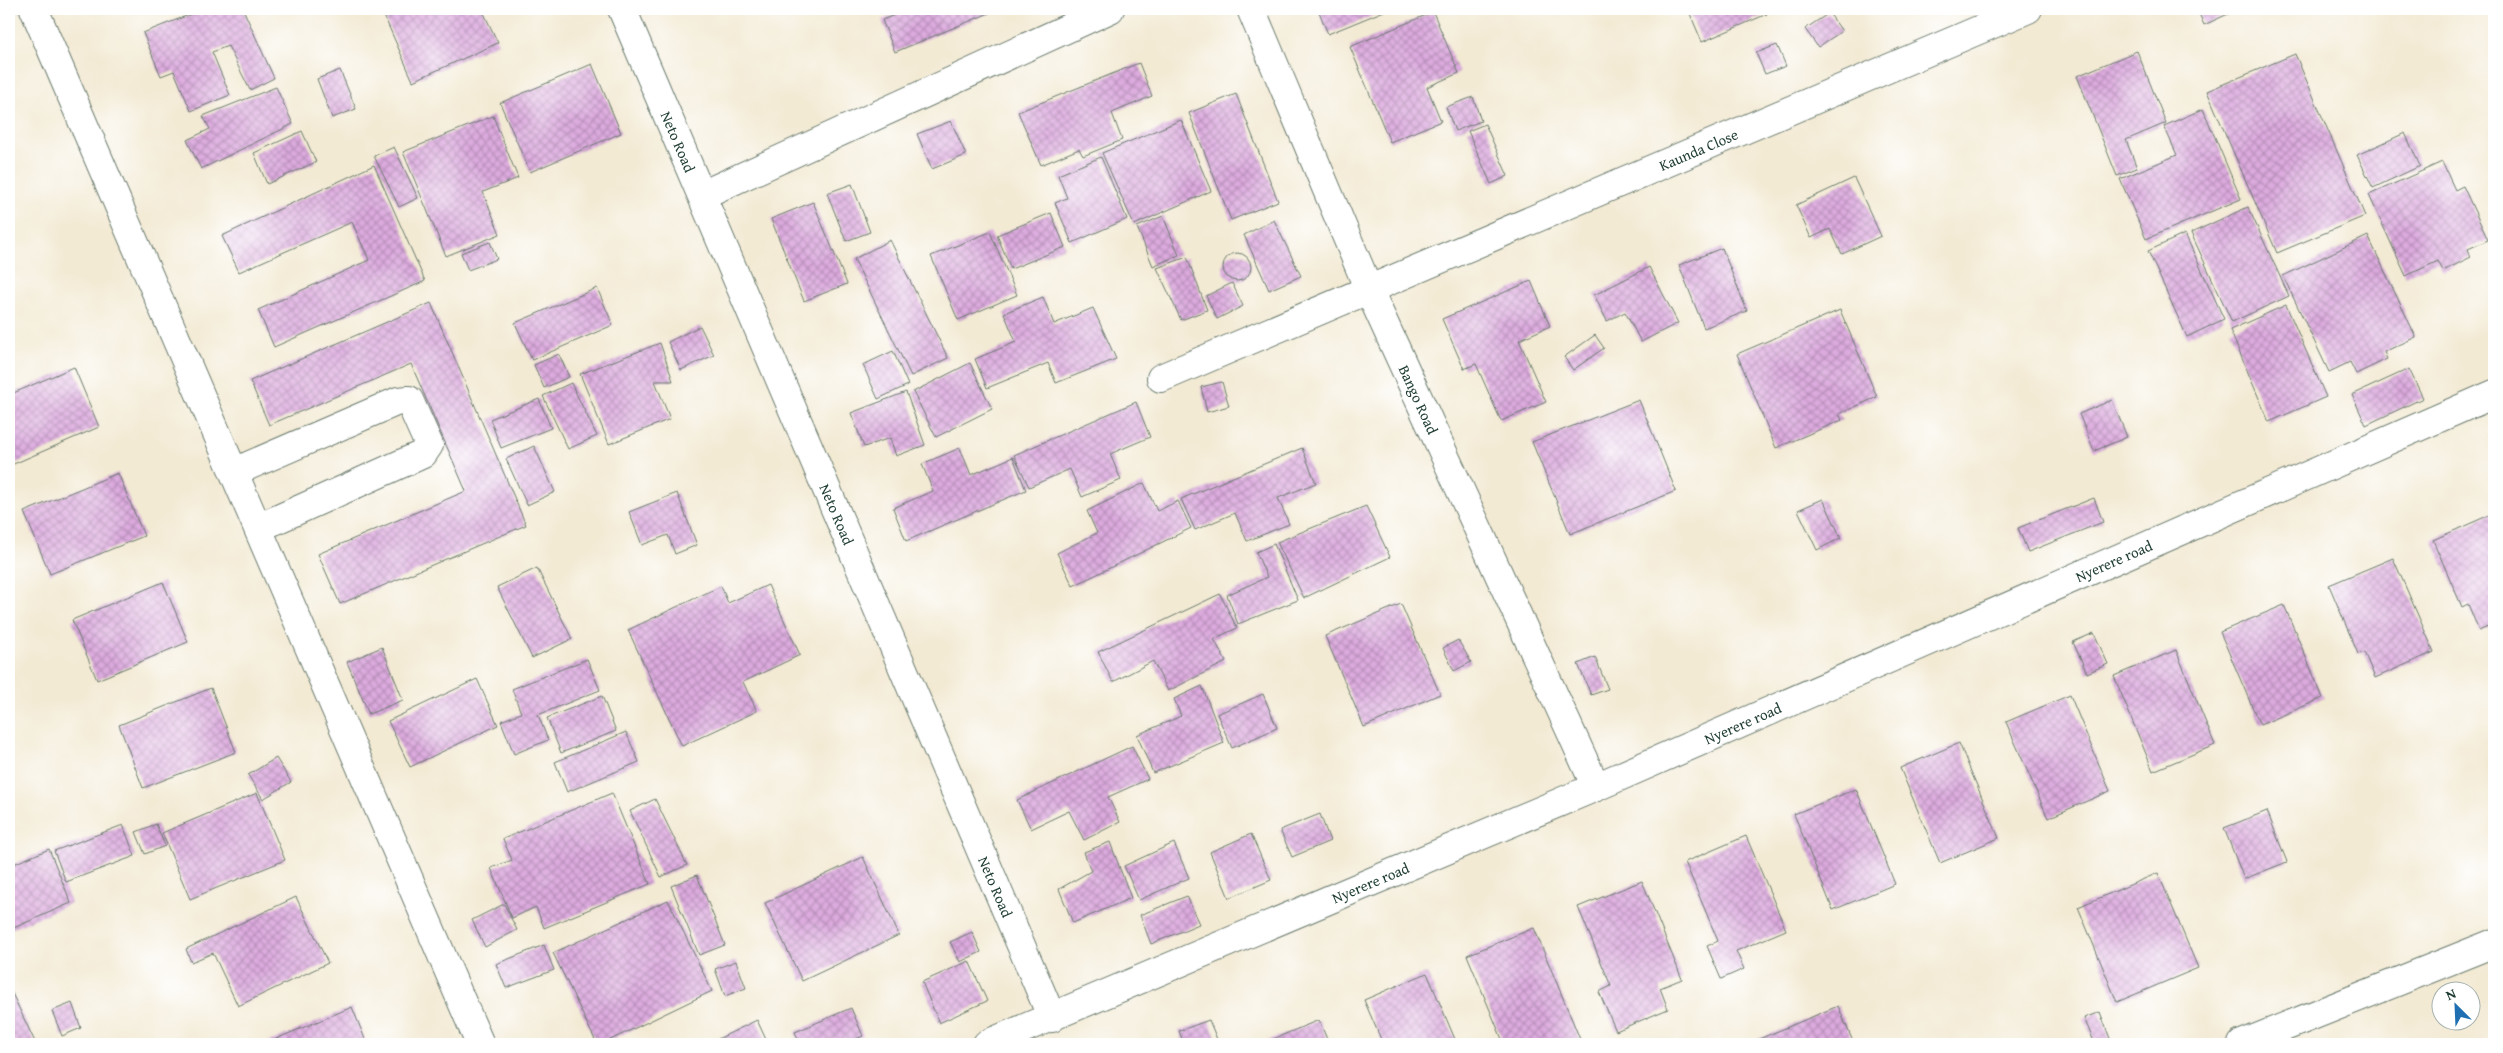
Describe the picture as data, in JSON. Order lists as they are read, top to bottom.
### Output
{
  "streets": {
    "street": [
      "Neto Road",
      "Kaunda Close",
      "Bango Road",
      "Nyerere road"
    ]
  },
  "crossings": [
    ["Neto Road", "Nyerere road"],
    ["Kaunda Close", "Bango Road"],
    ["Bango Road", "Nyerere road"]
  ],
  "north": "top left"
}
